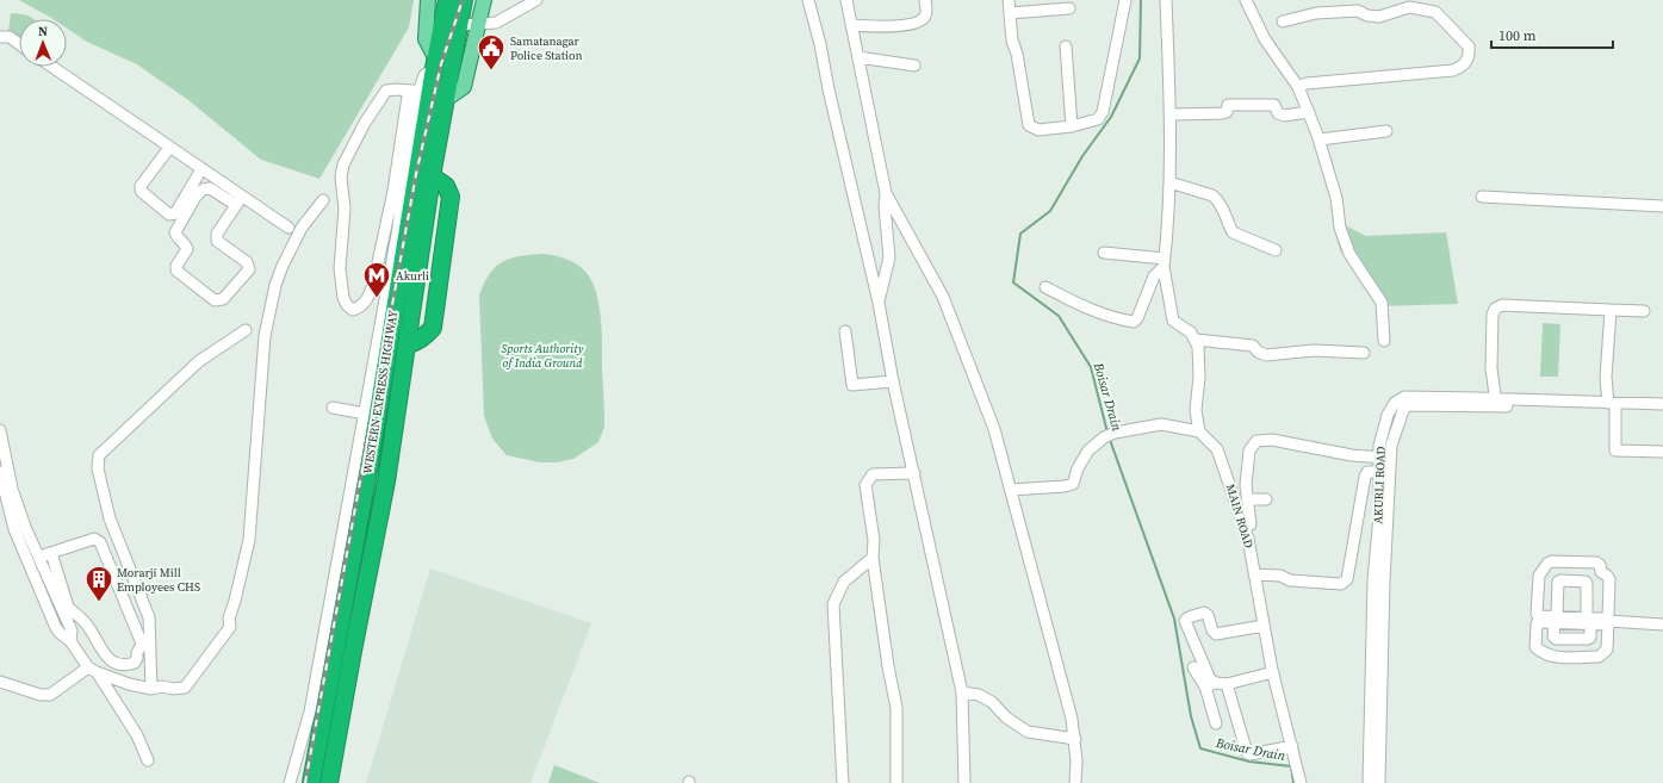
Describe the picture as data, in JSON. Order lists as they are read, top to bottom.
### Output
{
  "streets": {
    "highway": ["WESTERN EXPRESS HIGHWAY"],
    "street": ["AKURLI ROAD", "MAIN ROAD"]
  },
  "water": ["Boisar Drain"],
  "parks": ["Sports Authority of India Ground"],
  "places": {
    "public building": ["Samatanagar Police Station"],
    "metro station": ["Akurli"],
    "building": ["Morarji Mill Employees CHS"]
  },
  "scale_bar": "100 m",
  "north": "top"
}
